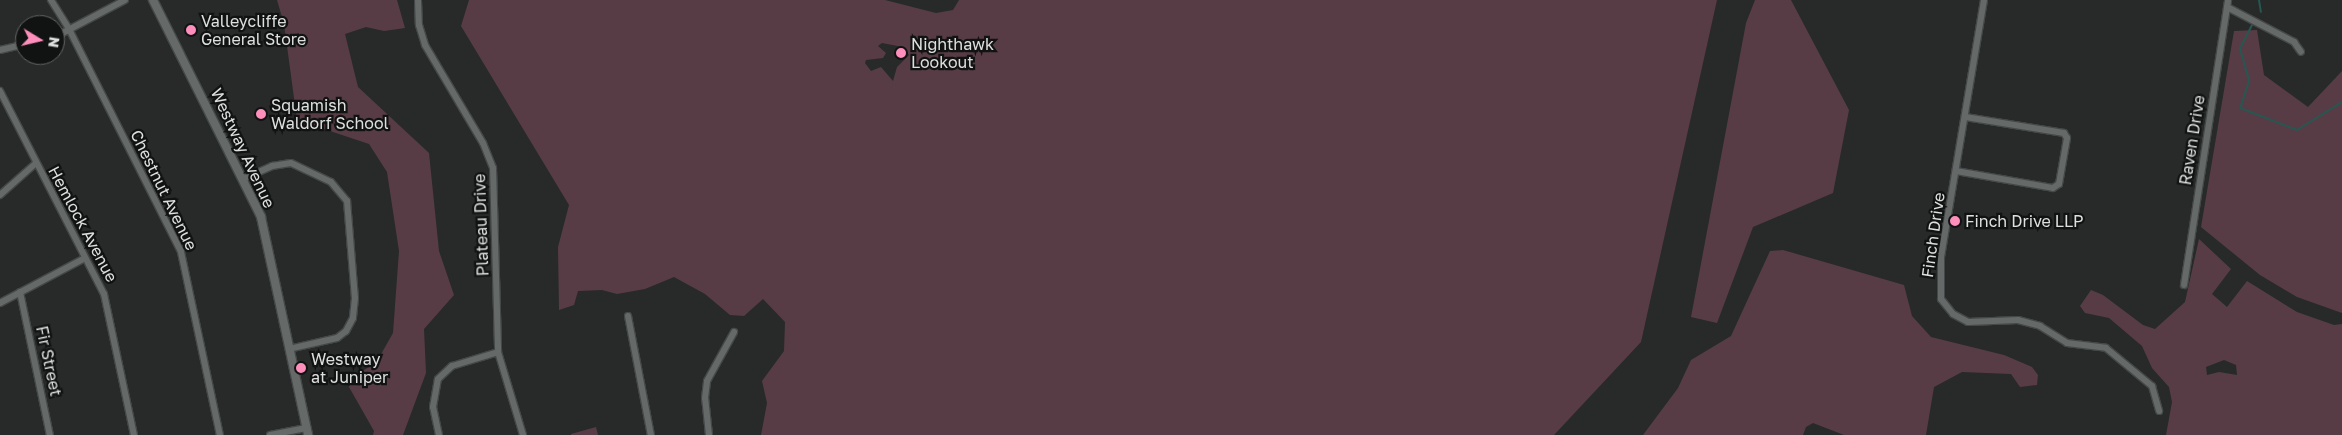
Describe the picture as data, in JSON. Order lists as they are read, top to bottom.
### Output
{
  "streets": {
    "street": [
      "Raven Drive",
      "Westway Avenue",
      "Chestnut Avenue",
      "Hemlock Avenue",
      "Plateau Drive",
      "Finch Drive",
      "Fir Street"
    ]
  },
  "places": [
    "Valleycliffe General Store",
    "Nighthawk Lookout",
    "Squamish Waldorf School",
    "Finch Drive LLP",
    "Westway at Juniper"
  ],
  "north": "right"
}
